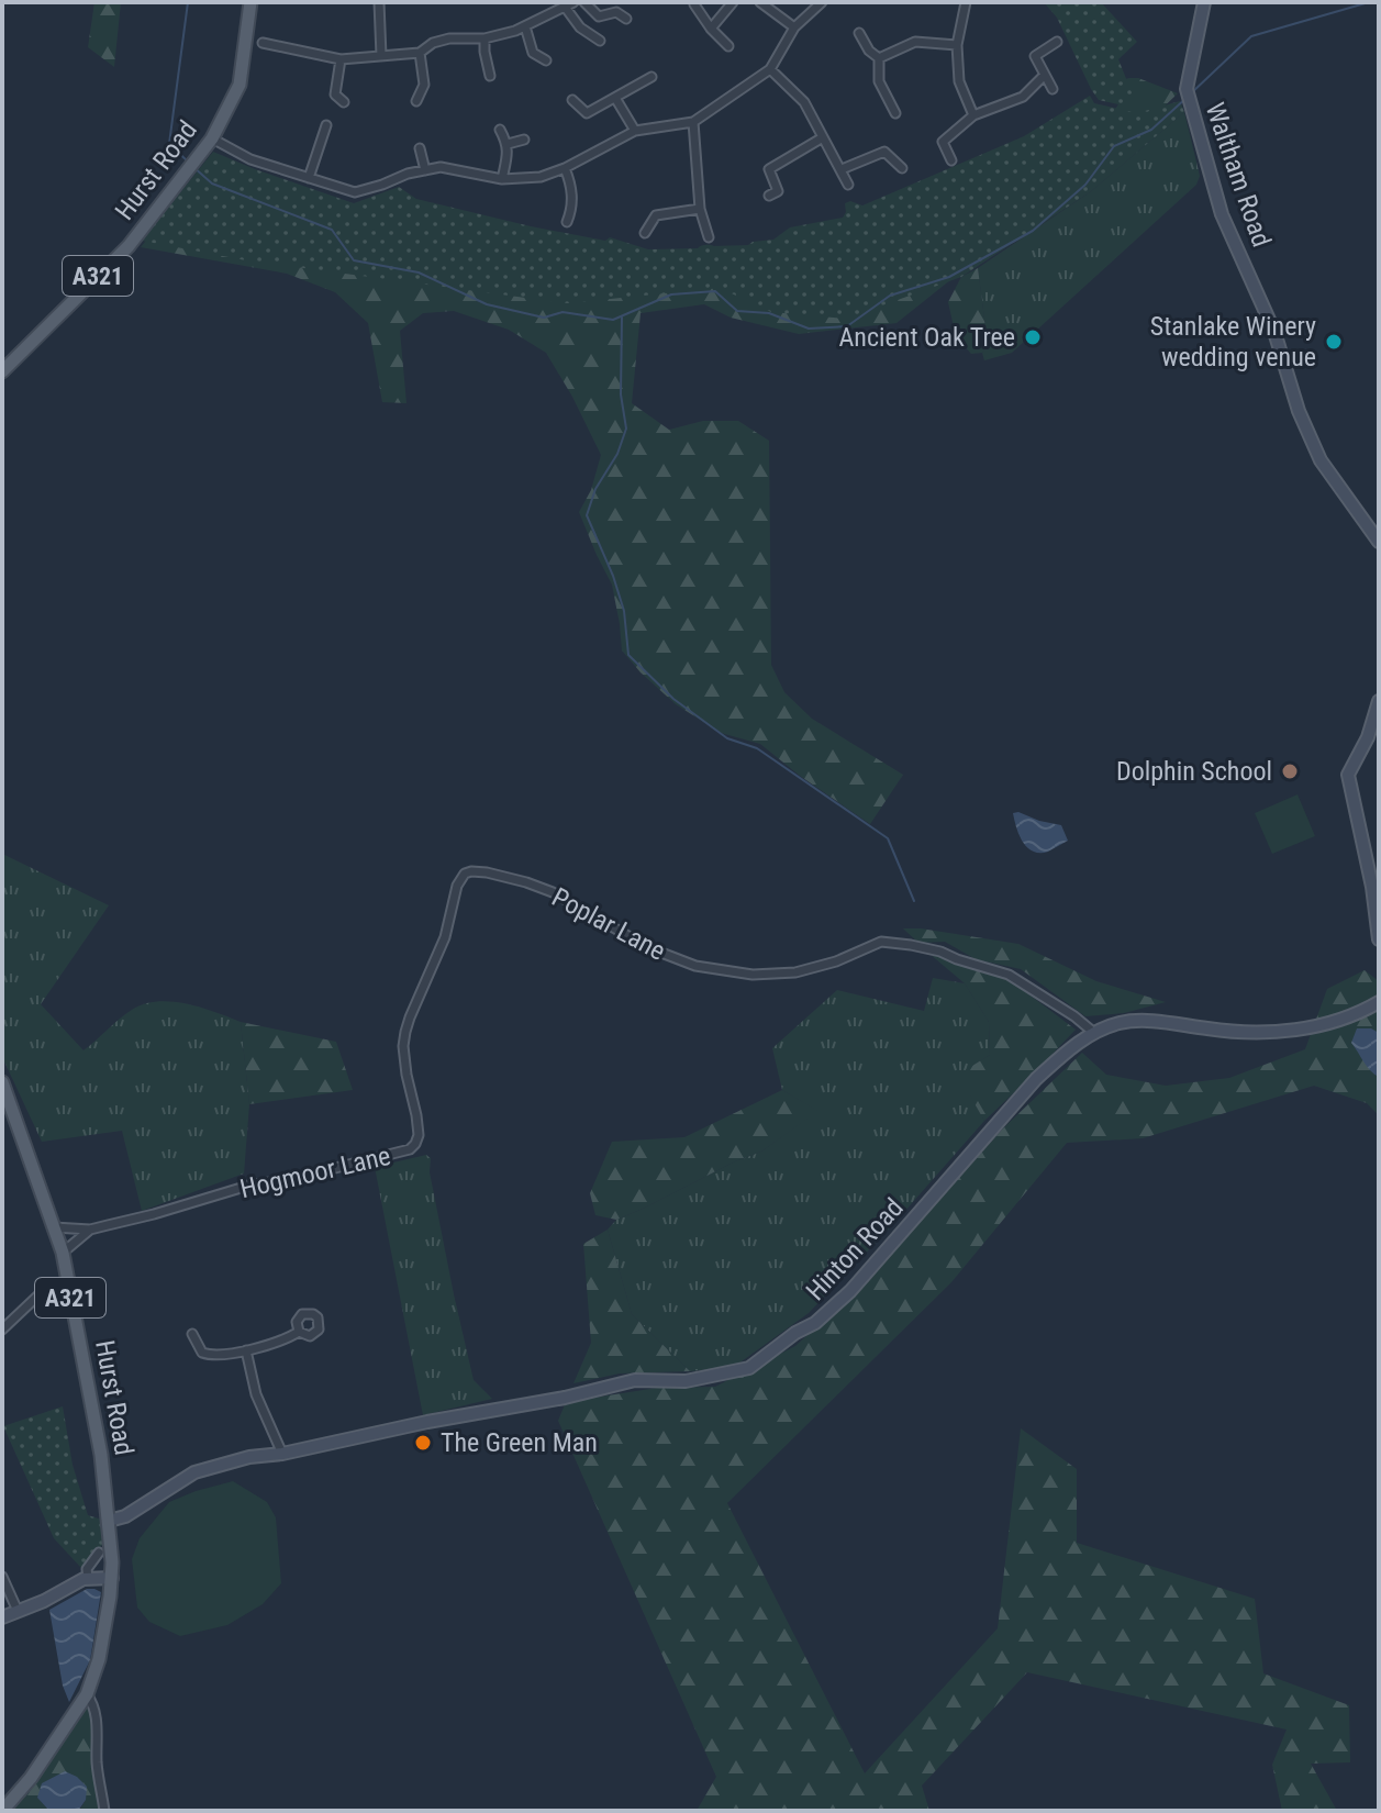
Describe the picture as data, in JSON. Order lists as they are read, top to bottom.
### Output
{
  "streets": {
    "main road": ["Hurst Road", "A321"],
    "street": [
      "Waltham Road",
      "Poplar Lane",
      "Hogmoor Lane",
      "Hinton Road"
    ]
  },
  "crossings": [
    ["Hurst Road", "A321"],
    ["Hurst Road", "Hogmoor Lane"],
    ["Hurst Road", "Hinton Road"],
    ["A321", "Hinton Road"],
    ["Poplar Lane", "Hogmoor Lane"],
    ["Poplar Lane", "Hinton Road"]
  ],
  "places": [
    "Ancient Oak Tree",
    "Stanlake Winery wedding venue",
    "Dolphin School",
    "The Green Man"
  ]
}
